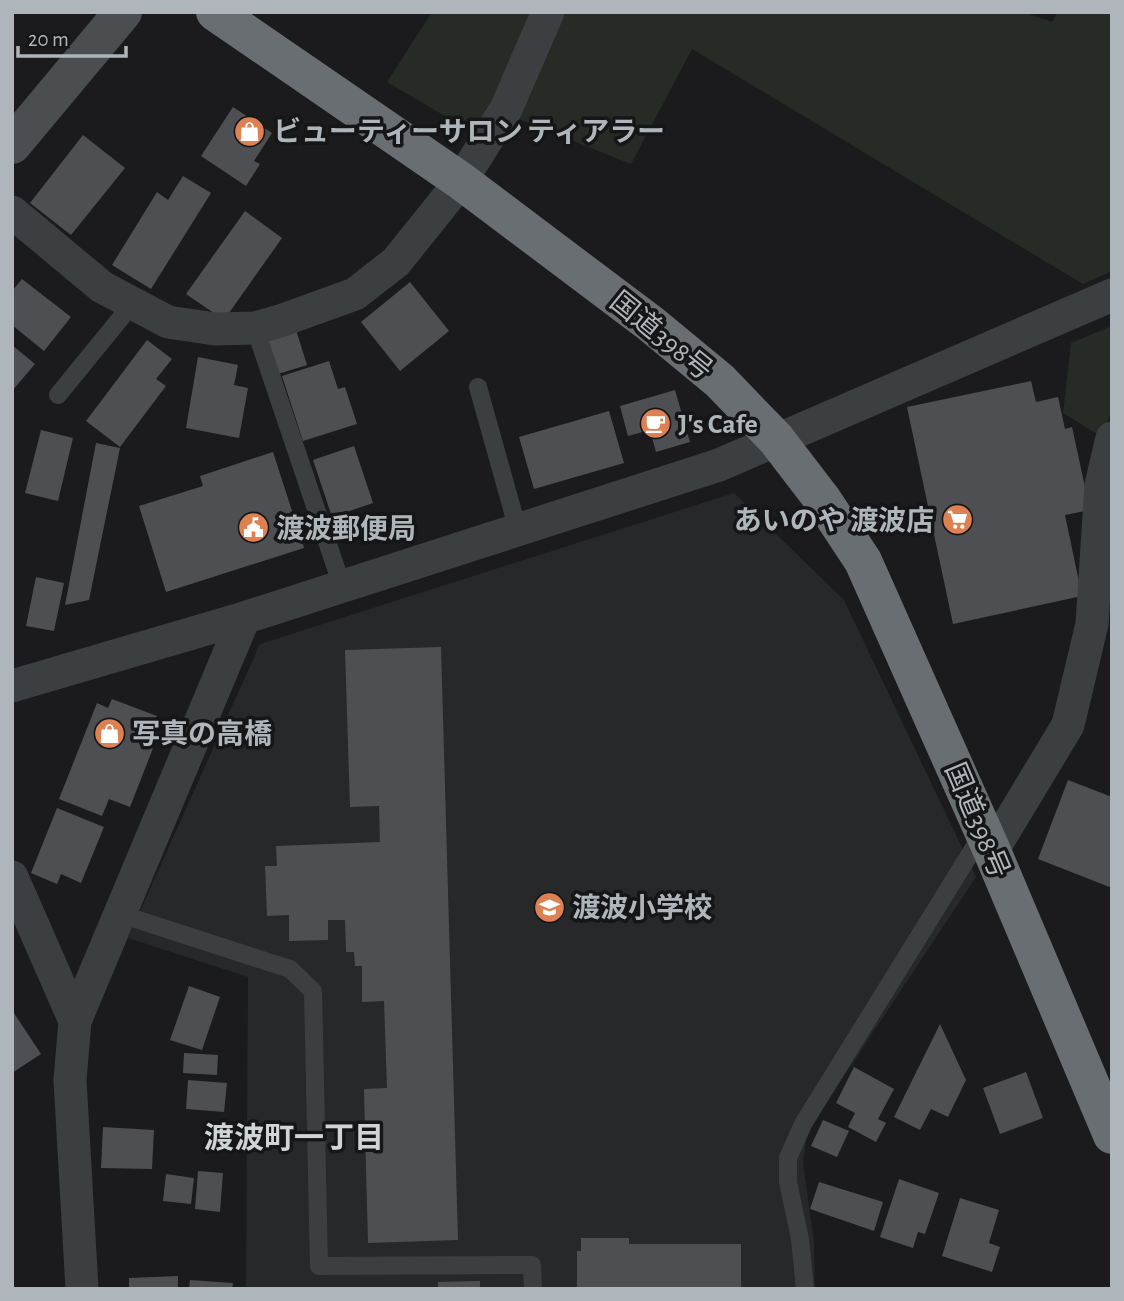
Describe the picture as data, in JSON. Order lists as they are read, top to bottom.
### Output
{
  "streets": {
    "highway": ["国道398号"]
  },
  "districts": ["渡波町一丁目"],
  "places": {
    "shop": ["ビューティーサロン ティアラー", "写真の高橋"],
    "cafe": ["J's Cafe"],
    "supermarket": ["あいのや 渡波店"],
    "public building": ["渡波郵便局"],
    "school or university": ["渡波小学校"]
  },
  "scale_bar": "20 m"
}
